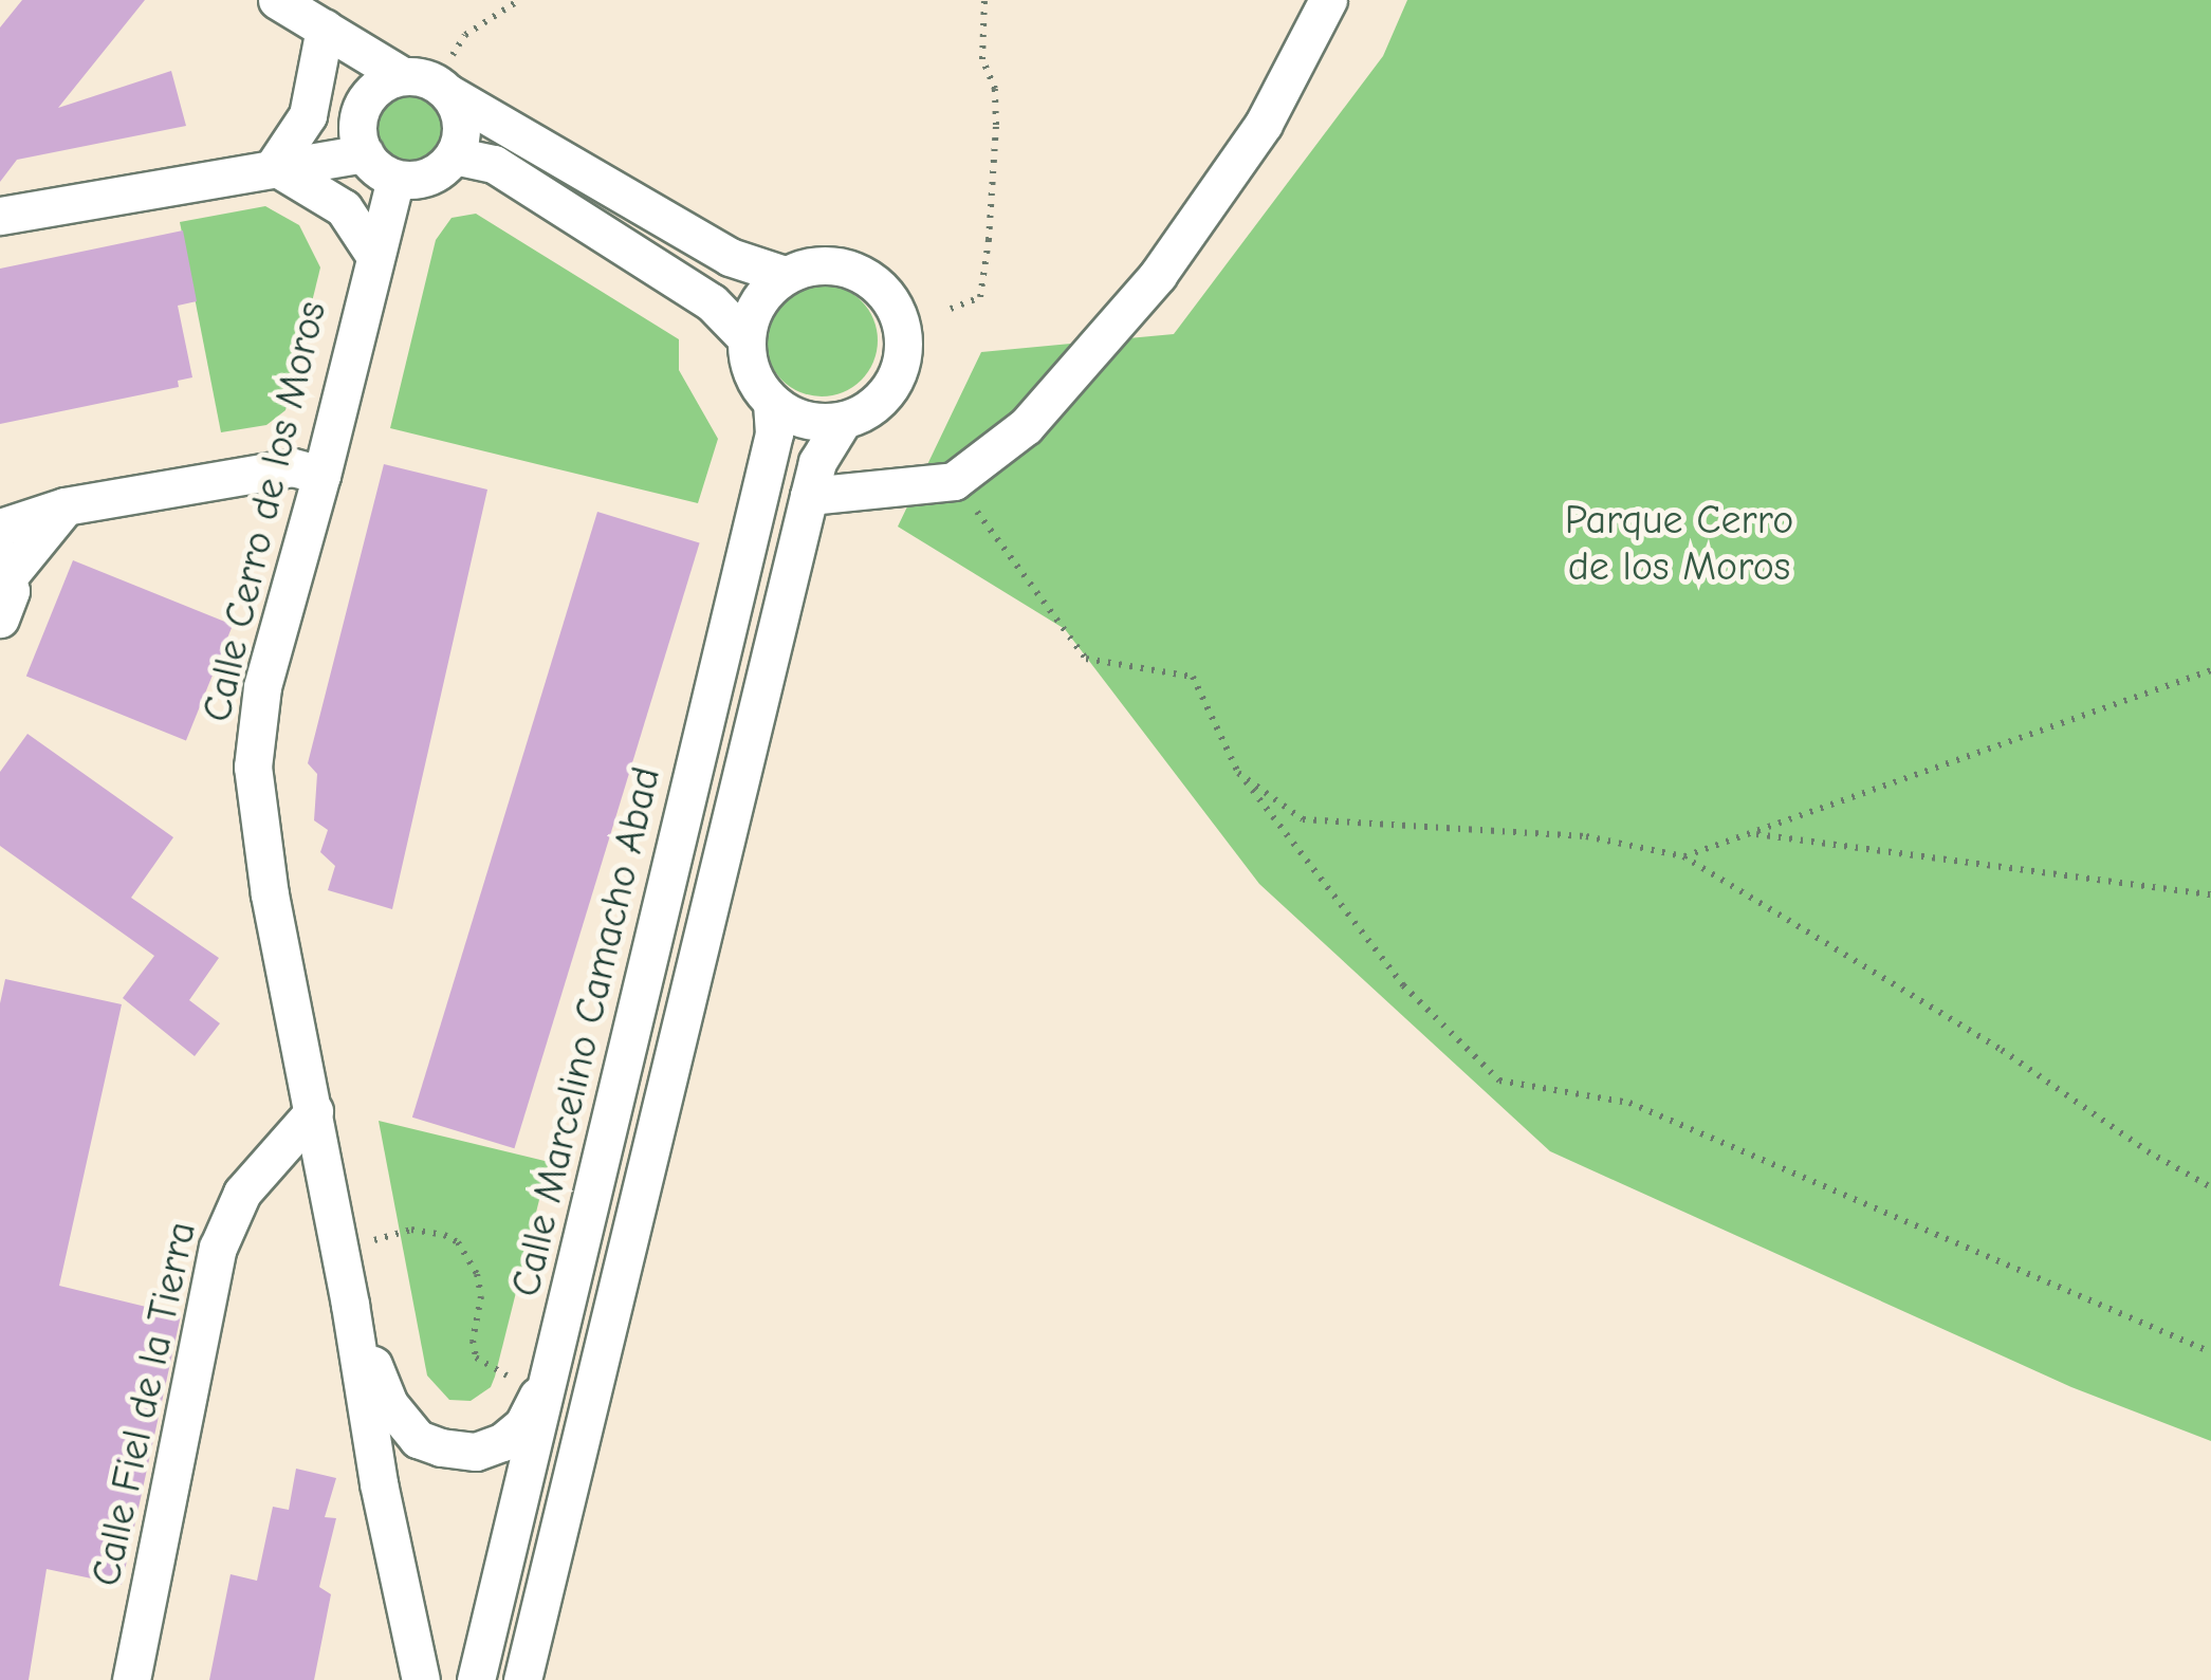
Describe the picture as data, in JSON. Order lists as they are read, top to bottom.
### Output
{
  "streets": {
    "street": ["Calle Cerro de los Moros", "Calle Marcelino Camacho Abad", "Calle Fiel de la Tierra"]
  },
  "crossings": [
    ["Calle Cerro de los Moros", "Calle Marcelino Camacho Abad"],
    ["Calle Cerro de los Moros", "Calle Fiel de la Tierra"]
  ],
  "parks": ["Parque Cerro de los Moros"]
}
